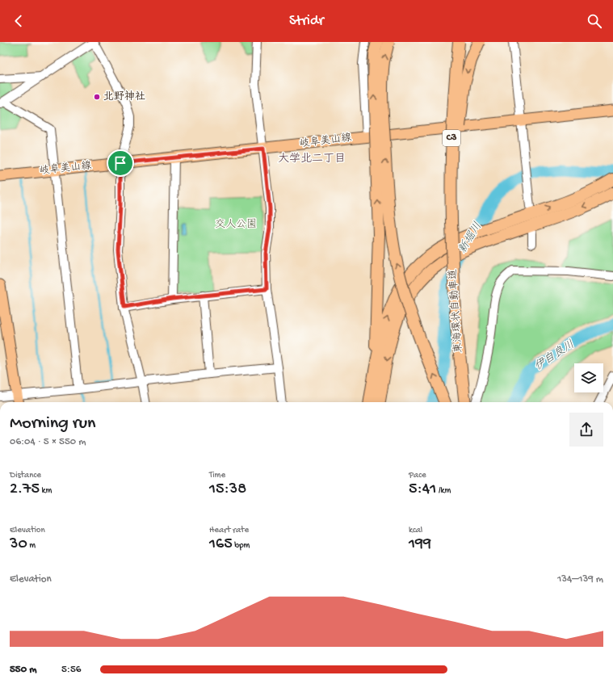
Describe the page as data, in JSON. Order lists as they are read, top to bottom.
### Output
{
  "streets": {
    "highway": ["C3", "東海環状自動車道"],
    "main road": ["岐阜美山線"]
  },
  "districts": ["大学北二丁目"],
  "water": ["新堀川", "伊自良川"],
  "parks": ["交人公園"],
  "places": ["北野神社"],
  "page": {
    "header": "Stridr",
    "heading": ["Morning run", "06:04 · 5 × 550 m"],
    "stats": [
      ["Distance", "2.75 km"],
      ["Time", "15:38"],
      ["Pace", "5:41 /km"],
      ["Elevation", "30 m"],
      ["Heart rate", "165 bpm"],
      ["kcal", "199"]
    ],
    "chart": ["Elevation", "134–139 m"],
    "list": [
      {
        "name": "550 m",
        "note": "5:56"
      }
    ]
  }
}
